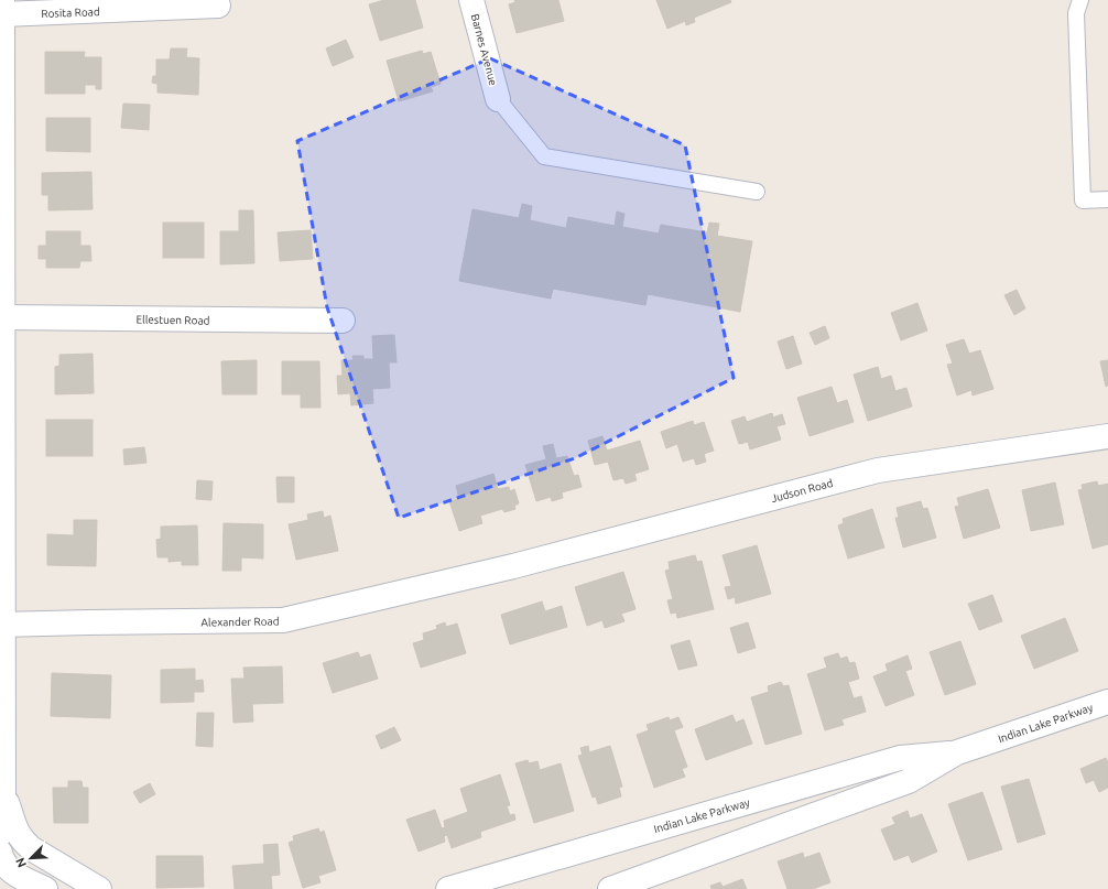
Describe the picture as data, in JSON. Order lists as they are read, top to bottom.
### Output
{
  "streets": {
    "street": [
      "Rosita Road",
      "Barnes Avenue",
      "Ellestuen Road",
      "Judson Road",
      "Alexander Road",
      "Indian Lake Parkway"
    ]
  },
  "crossings": [
    ["Judson Road", "Alexander Road"]
  ],
  "north": "bottom left"
}
